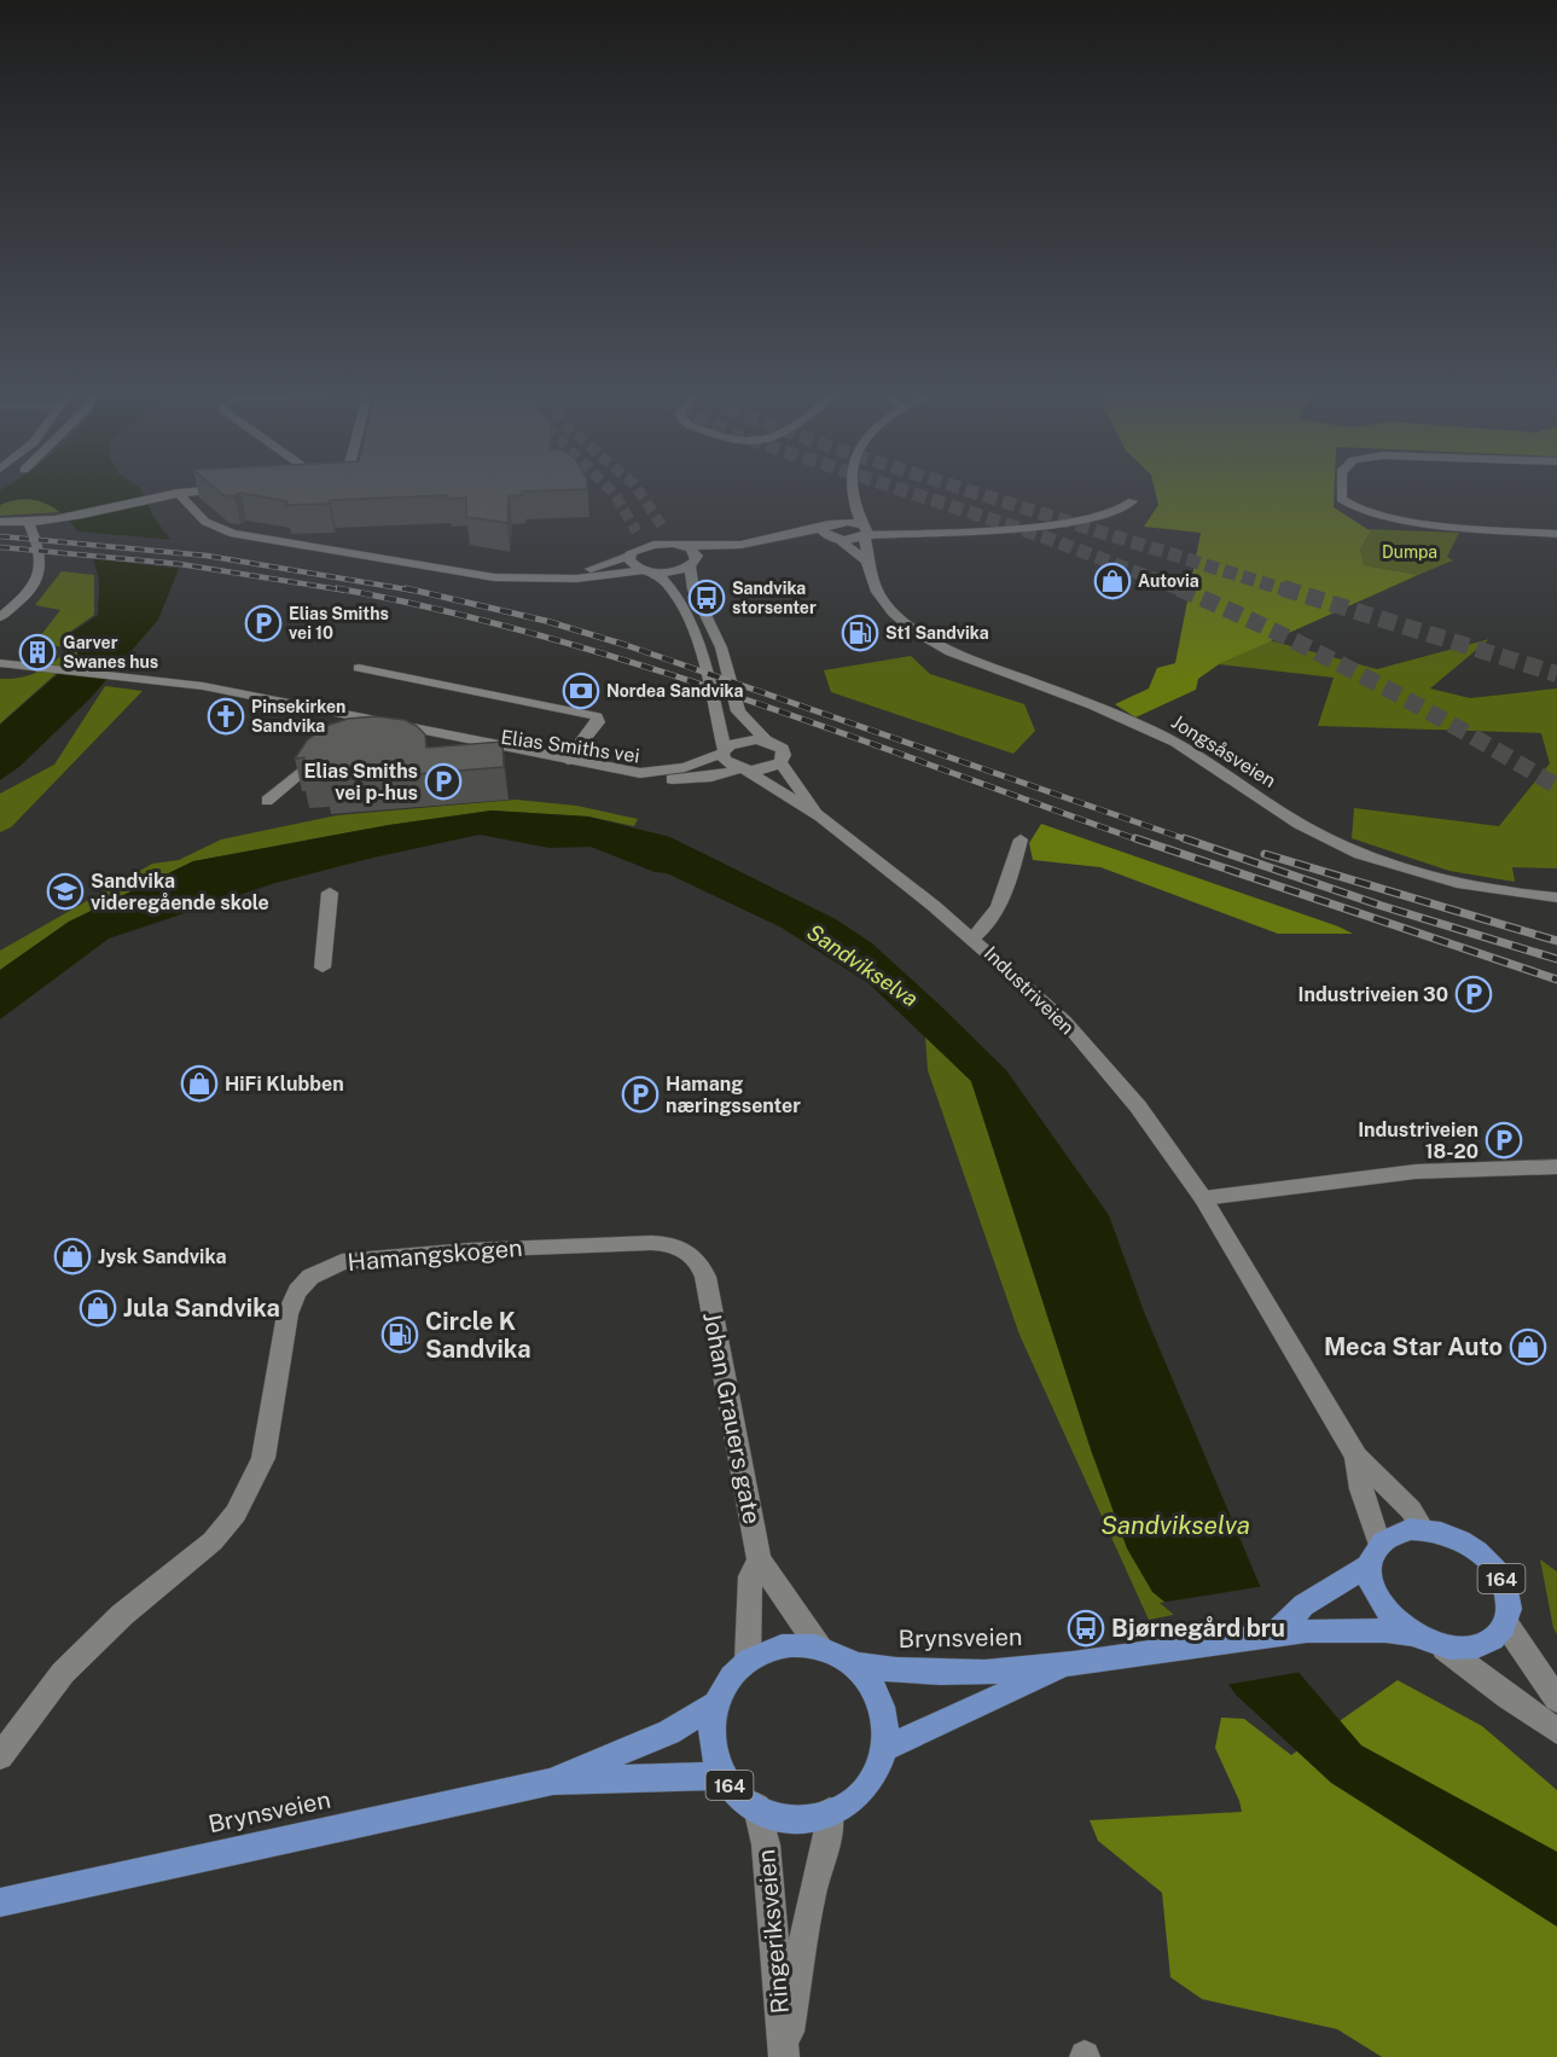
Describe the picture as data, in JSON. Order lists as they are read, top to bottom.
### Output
{
  "streets": {
    "main road": ["164", "Brynsveien"],
    "street": [
      "Elias Smiths vei",
      "Jongsåsveien",
      "Industriveien",
      "Hamangskogen",
      "Johan Grauers gate",
      "Ringeriksveien"
    ]
  },
  "crossings": [
    ["Elias Smiths vei", "Industriveien"],
    ["Industriveien", "164"],
    ["Hamangskogen", "Johan Grauers gate"],
    ["Johan Grauers gate", "164"],
    ["Johan Grauers gate", "Brynsveien"],
    ["Johan Grauers gate", "Ringeriksveien"],
    ["164", "Brynsveien"],
    ["164", "Ringeriksveien"],
    ["Brynsveien", "Ringeriksveien"]
  ],
  "water": ["Sandvikselva"],
  "parks": ["Dumpa"],
  "places": {
    "shop": [
      "Autovia",
      "HiFi Klubben",
      "Jysk Sandvika",
      "Jula Sandvika",
      "Meca Star Auto"
    ],
    "bus stop": ["Sandvika storsenter", "Bjørnegård bru"],
    "parking": [
      "Elias Smiths vei 10",
      "Elias Smiths vei p-hus",
      "Industriveien 30",
      "Hamang næringssenter",
      "Industriveien 18-20"
    ],
    "fuel station": ["St1 Sandvika", "Circle K Sandvika"],
    "building": ["Garver Swanes hus"],
    "bank": ["Nordea Sandvika"],
    "church": ["Pinsekirken Sandvika"],
    "school or university": ["Sandvika videregående skole"]
  }
}
